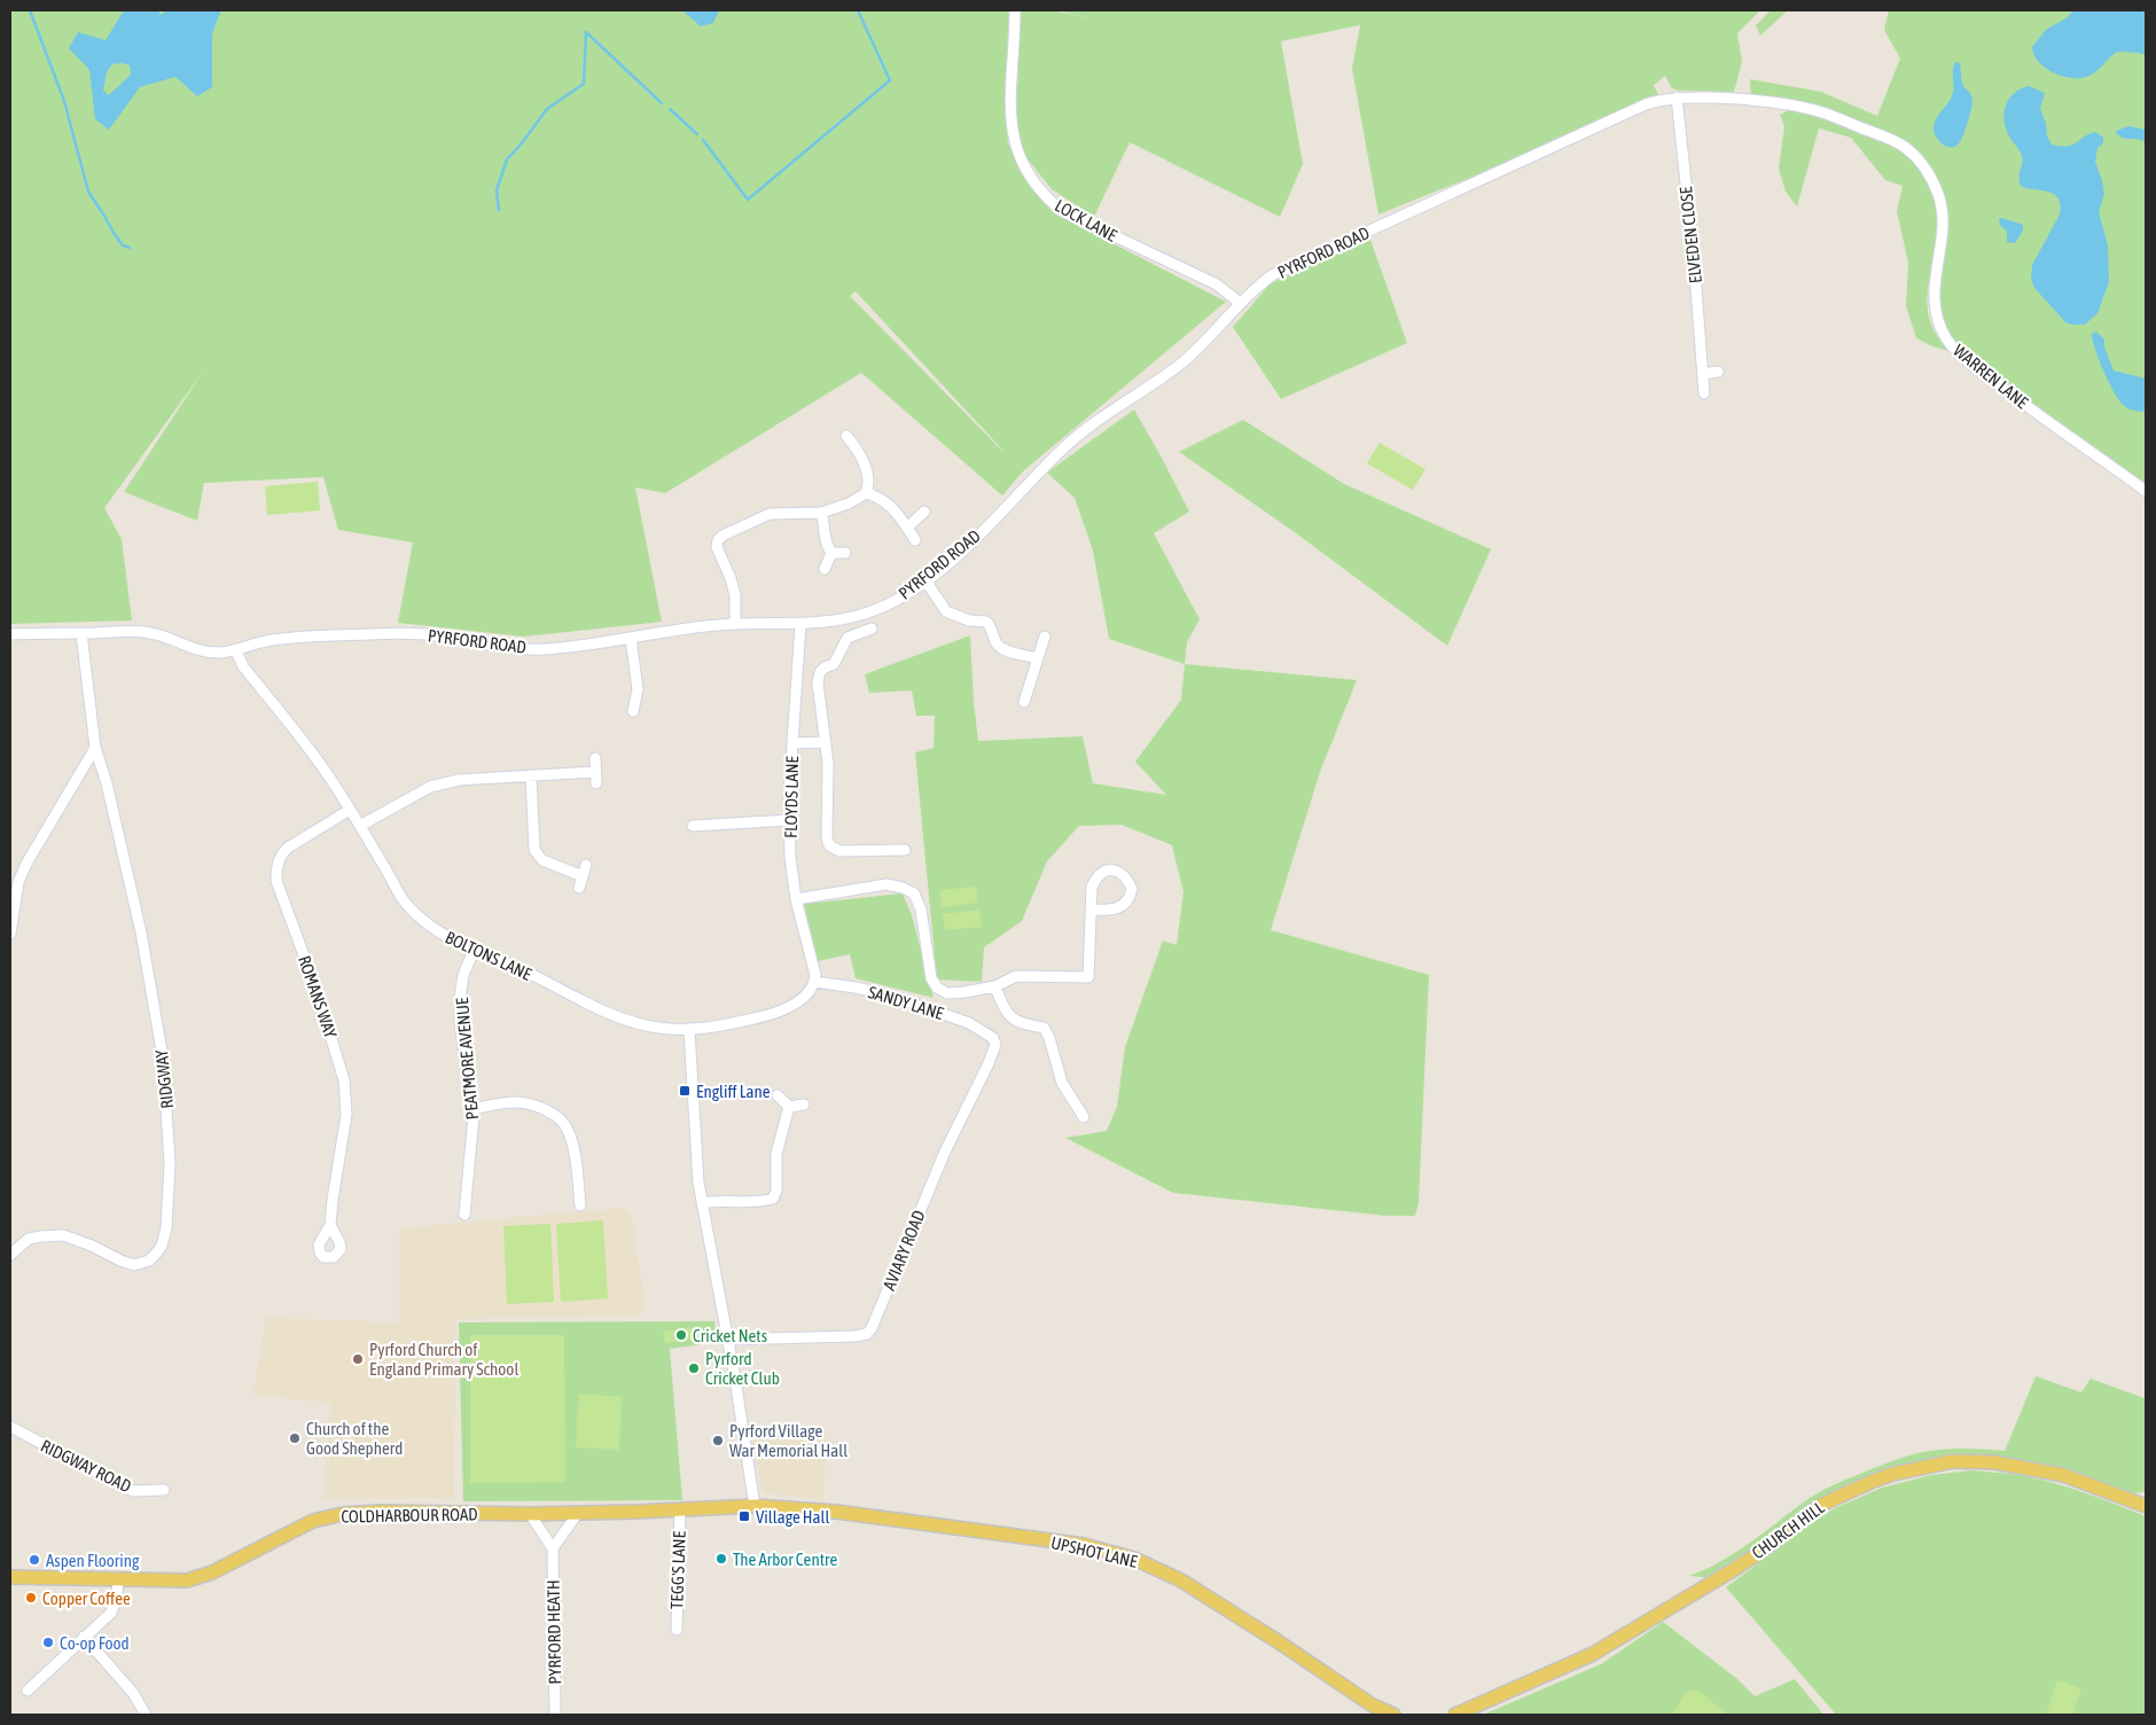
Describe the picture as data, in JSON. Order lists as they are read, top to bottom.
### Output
{
  "streets": {
    "main road": ["COLDHARBOUR ROAD", "CHURCH HILL", "UPSHOT LANE"],
    "street": [
      "LOCK LANE",
      "ELVEDEN CLOSE",
      "PYRFORD ROAD",
      "WARREN LANE",
      "FLOYDS LANE",
      "BOLTONS LANE",
      "ROMANS WAY",
      "SANDY LANE",
      "PEATMORE AVENUE",
      "RIDGWAY",
      "AVIARY ROAD",
      "RIDGWAY ROAD",
      "TEGG'S LANE",
      "PYRFORD HEATH"
    ]
  },
  "crossings": [
    ["LOCK LANE", "PYRFORD ROAD"],
    ["ELVEDEN CLOSE", "PYRFORD ROAD"],
    ["ELVEDEN CLOSE", "WARREN LANE"],
    ["PYRFORD ROAD", "WARREN LANE"],
    ["PYRFORD ROAD", "FLOYDS LANE"],
    ["PYRFORD ROAD", "BOLTONS LANE"],
    ["PYRFORD ROAD", "RIDGWAY"],
    ["FLOYDS LANE", "BOLTONS LANE"],
    ["FLOYDS LANE", "SANDY LANE"],
    ["BOLTONS LANE", "ROMANS WAY"],
    ["BOLTONS LANE", "SANDY LANE"],
    ["BOLTONS LANE", "PEATMORE AVENUE"],
    ["SANDY LANE", "AVIARY ROAD"],
    ["COLDHARBOUR ROAD", "UPSHOT LANE"],
    ["COLDHARBOUR ROAD", "TEGG'S LANE"]
  ],
  "places": {
    "transit": ["Engliff Lane", "Village Hall"],
    "other": [
      "Cricket Nets",
      "Pyrford Church of England Primary School",
      "Pyrford Cricket Club",
      "Church of the Good Shepherd",
      "Pyrford Village War Memorial Hall",
      "The Arbor Centre",
      "Aspen Flooring",
      "Copper Coffee",
      "Co-op Food"
    ]
  }
}
